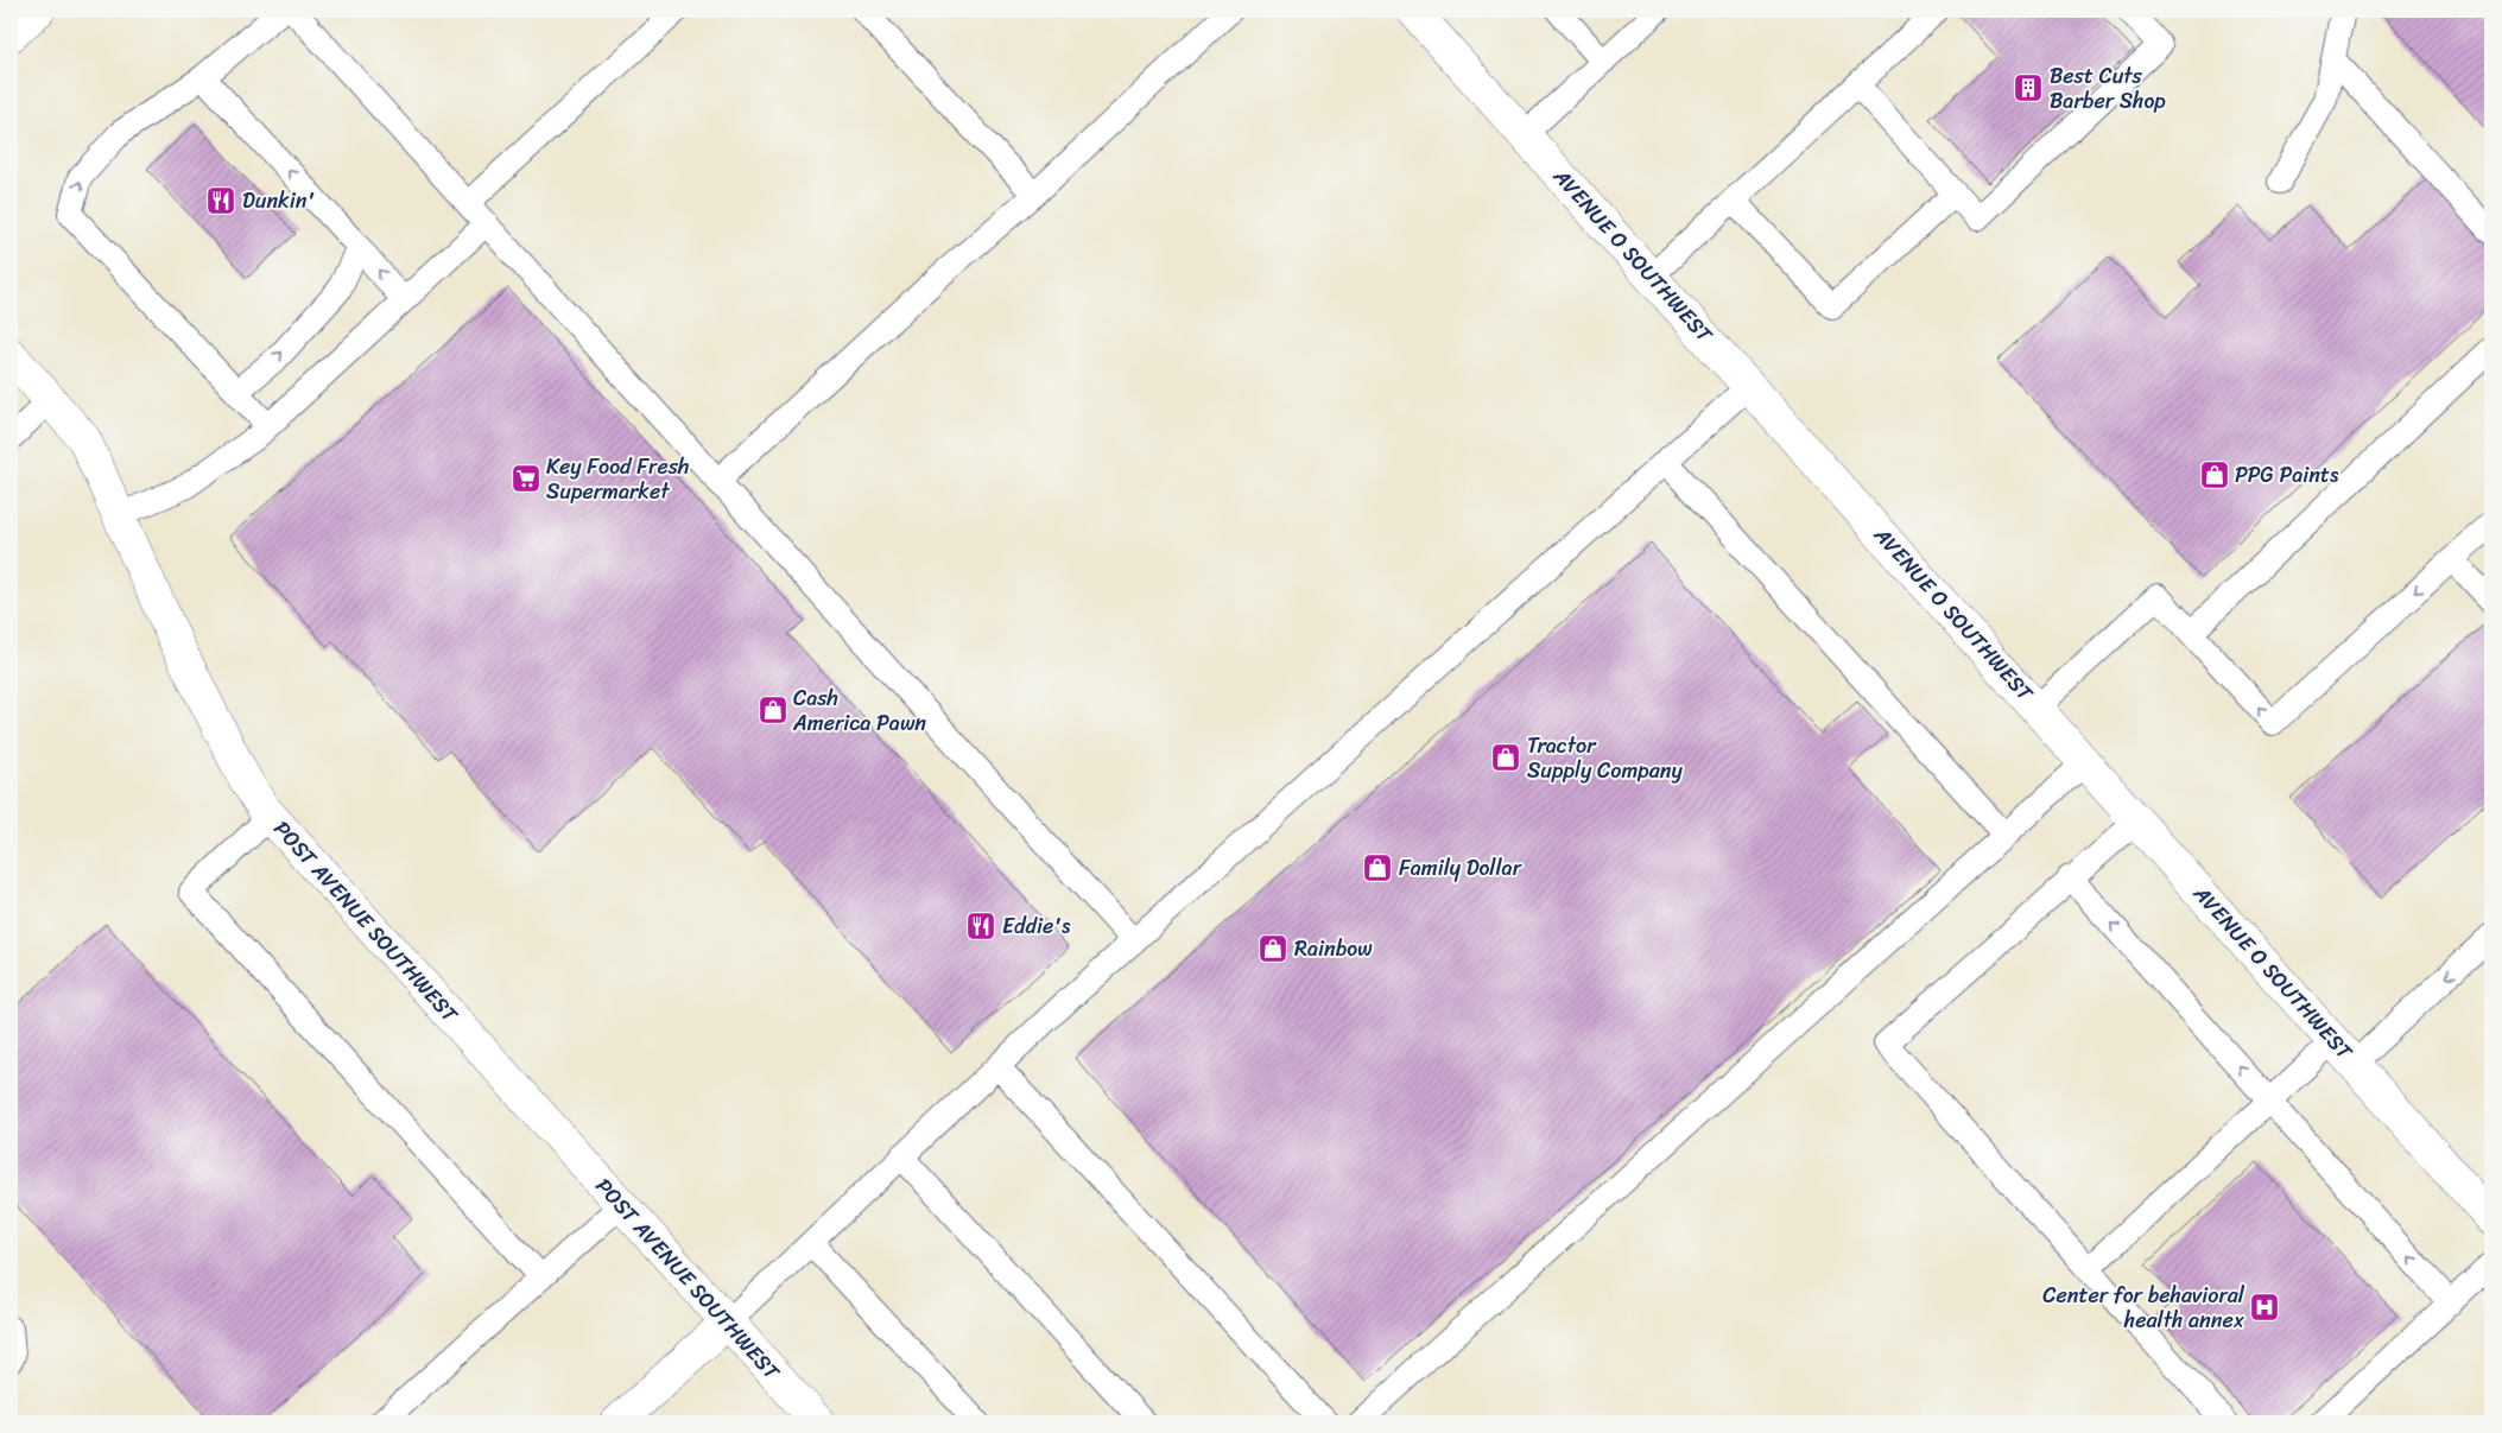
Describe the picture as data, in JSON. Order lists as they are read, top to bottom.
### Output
{
  "streets": {
    "main road": ["AVENUE O SOUTHWEST", "POST AVENUE SOUTHWEST"]
  },
  "places": {
    "building": ["Best Cuts Barber Shop"],
    "restaurant": ["Dunkin'", "Eddie's"],
    "shop": [
      "PPG Paints",
      "Cash America Pawn",
      "Tractor Supply Company",
      "Family Dollar",
      "Rainbow"
    ],
    "supermarket": ["Key Food Fresh Supermarket"],
    "hospital": ["Center for behavioral health annex"]
  }
}
